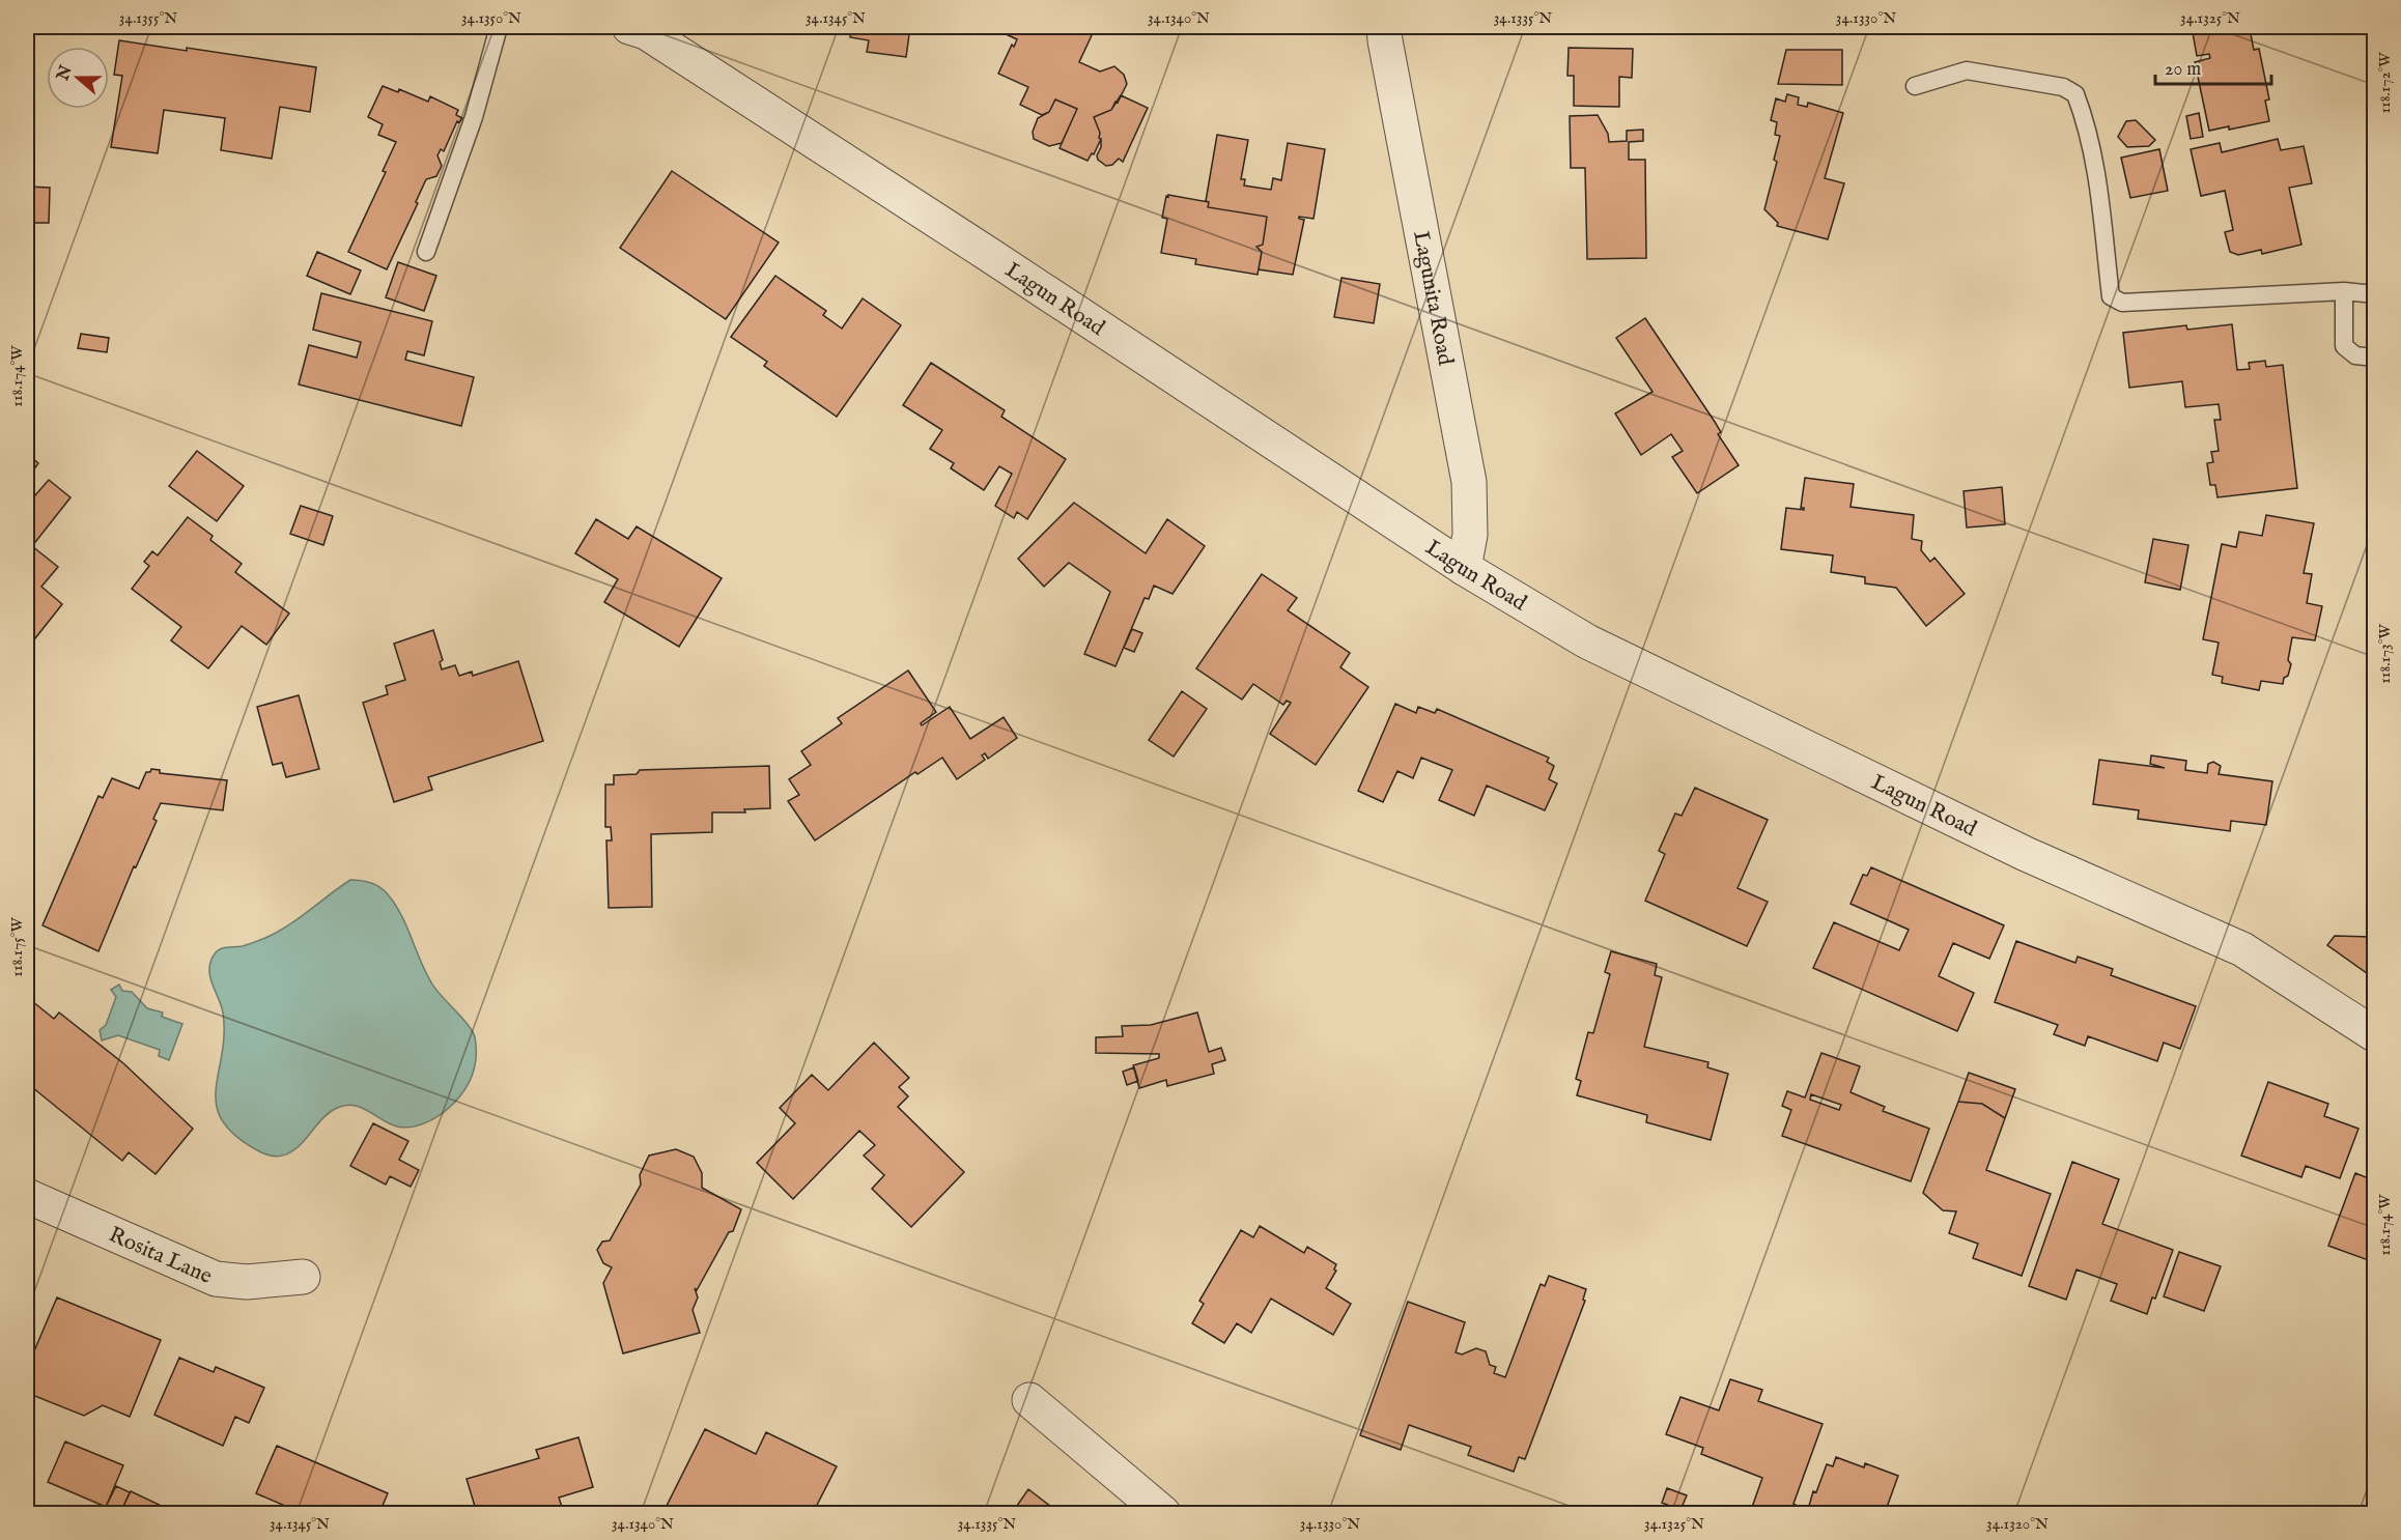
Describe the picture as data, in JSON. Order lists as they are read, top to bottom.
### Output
{
  "streets": {
    "street": ["Lagunita Road", "Lagun Road", "Rosita Lane"]
  },
  "crossings": [
    ["Lagunita Road", "Lagun Road"]
  ],
  "scale_bar": "20 m",
  "north": "left",
  "coordinates": [
    "34.1355°N",
    "34.1350°N",
    "34.1345°N",
    "34.1340°N",
    "34.1335°N",
    "34.1330°N",
    "34.1325°N",
    "118.172°W",
    "118.174°W",
    "118.173°W",
    "118.175°W",
    "34.1320°N"
  ]
}
